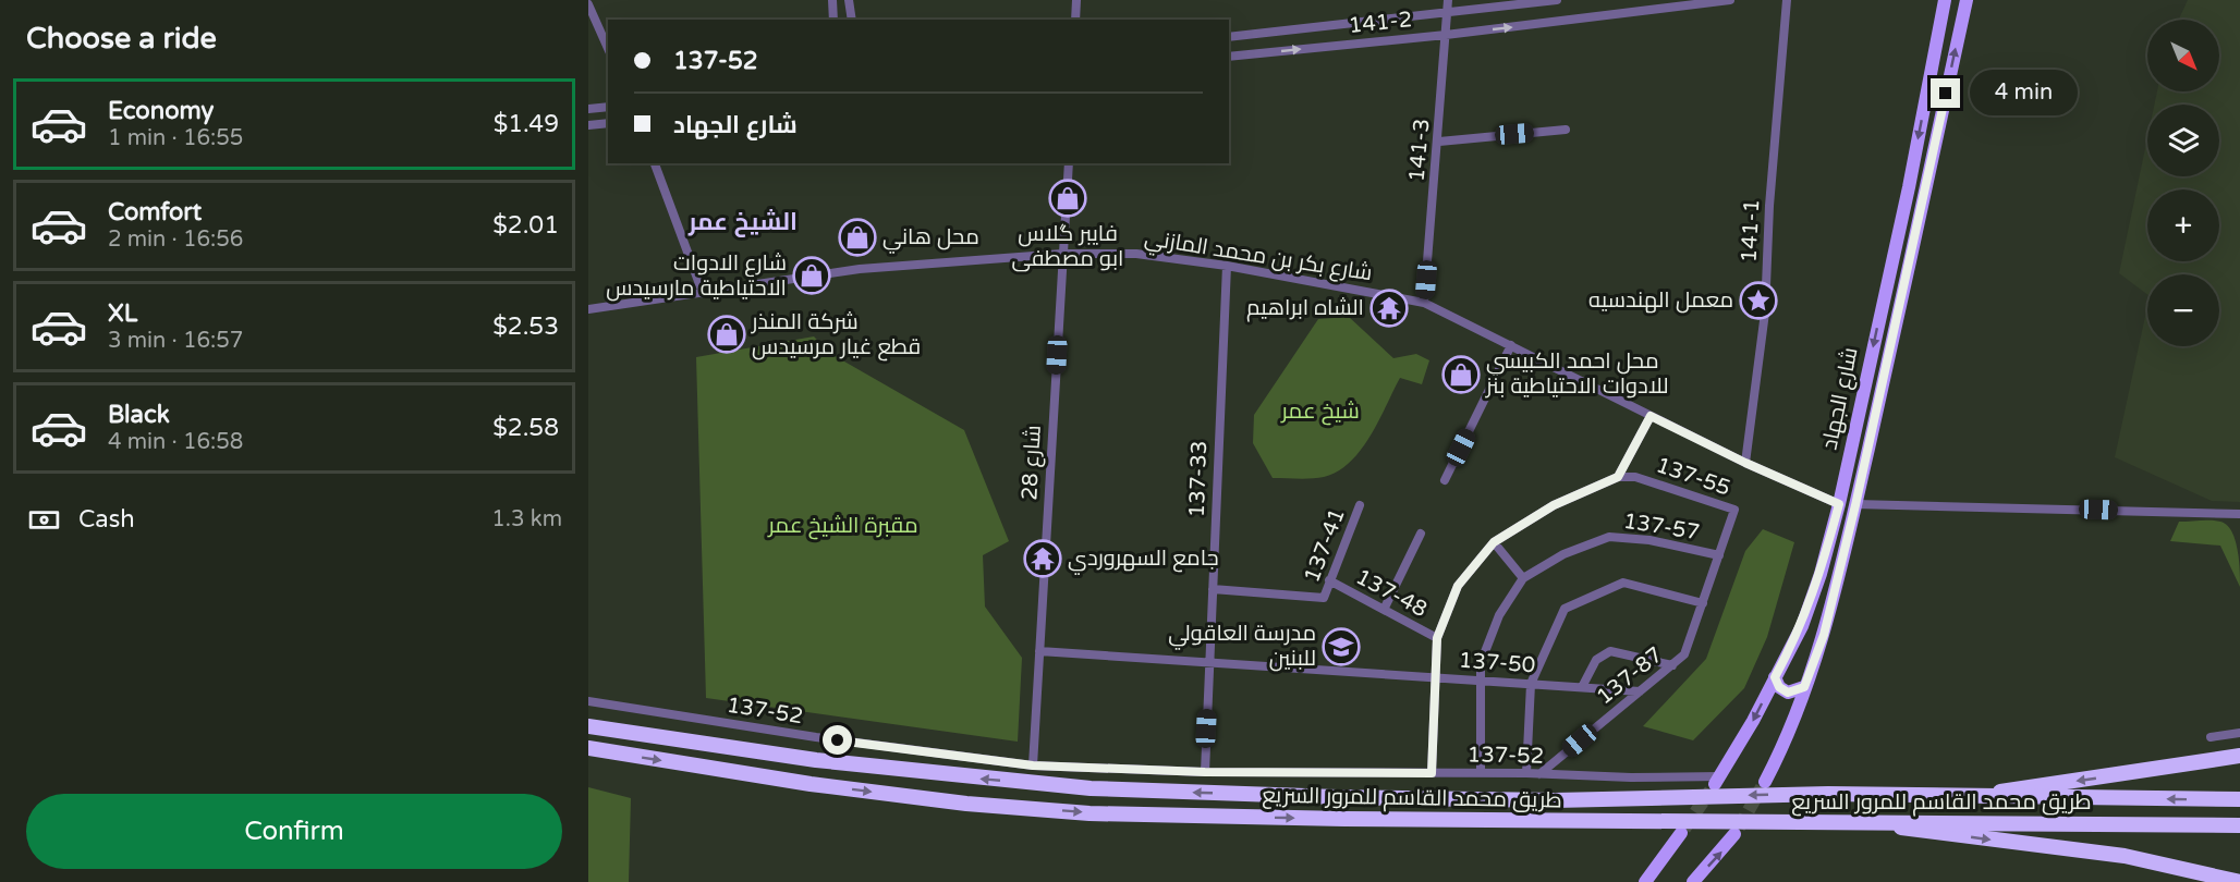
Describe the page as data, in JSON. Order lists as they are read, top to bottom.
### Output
{
  "streets": {
    "highway": ["طريق محمد القاسم للمرور السريع"],
    "main road": ["شارع الجهاد"],
    "street": [
      "141-2",
      "141-3",
      "141-1",
      "شارع بكر بن محمد المازني",
      "شارع 28",
      "137-55",
      "137-33",
      "137-57",
      "137-41",
      "137-48",
      "137-50",
      "137-87",
      "137-52"
    ]
  },
  "crossings": [
    ["141-2", "141-3"],
    ["141-3", "شارع بكر بن محمد المازني"],
    ["141-1", "شارع بكر بن محمد المازني"],
    ["شارع بكر بن محمد المازني", "شارع الجهاد"],
    ["شارع بكر بن محمد المازني", "شارع 28"],
    ["شارع بكر بن محمد المازني", "137-33"],
    ["شارع الجهاد", "137-52"],
    ["شارع 28", "137-50"],
    ["شارع 28", "137-52"],
    ["137-55", "137-87"],
    ["137-33", "137-41"],
    ["137-33", "137-50"],
    ["137-33", "137-52"],
    ["137-57", "137-50"],
    ["137-57", "137-87"],
    ["137-57", "137-52"],
    ["137-41", "137-48"],
    ["137-50", "137-87"],
    ["137-87", "137-52"]
  ],
  "districts": ["الشيخ عمر"],
  "parks": ["شيخ عمر", "مقبرة الشيخ عمر"],
  "places": {
    "shop": [
      "فايبر گلاس ابو مصطفى",
      "محل هاني",
      "شارع الادوات الاحتياطية مارسيدس",
      "شركة المنذر قطع غيار مرسيدس",
      "محل احمد الكبيسي للادوات الاحتياطية بنز"
    ],
    "place": ["معمل الهندسيه"],
    "temple": ["الشاه ابراهيم", "جامع السهروردي"],
    "school or university": ["مدرسة العاقولي للبنين"]
  },
  "north": "bottom right",
  "page": {
    "heading": "Choose a ride",
    "map_buttons": ["+", "−"],
    "banner": ["137-52", "شارع الجهاد"],
    "bubble": "4 min",
    "list": [
      {
        "name": "Economy",
        "note": "1 min · 16:55",
        "value": "$1.49"
      },
      {
        "name": "Comfort",
        "note": "2 min · 16:56",
        "value": "$2.01"
      },
      {
        "name": "XL",
        "note": "3 min · 16:57",
        "value": "$2.53"
      },
      {
        "name": "Black",
        "note": "4 min · 16:58",
        "value": "$2.58"
      }
    ],
    "pay": ["Cash", "1.3 km"],
    "buttons": "Confirm"
  }
}
